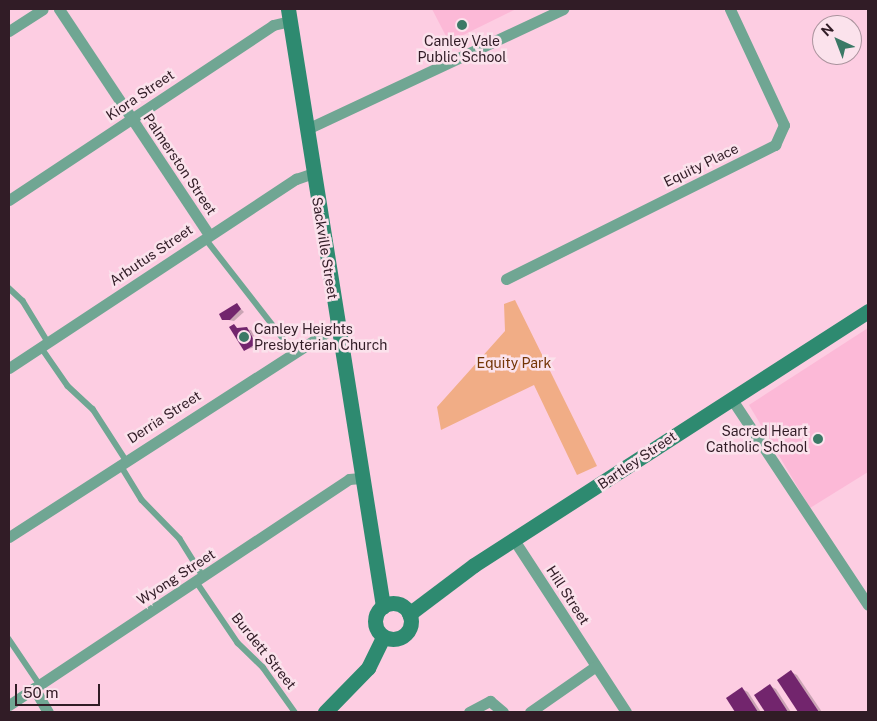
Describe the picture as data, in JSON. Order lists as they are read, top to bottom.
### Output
{
  "streets": {
    "main road": ["Sackville Street", "Bartley Street"],
    "street": [
      "Kiora Street",
      "Palmerston Street",
      "Equity Place",
      "Arbutus Street",
      "Derria Street",
      "Wyong Street",
      "Hill Street"
    ],
    "lane": ["Burdett Street"]
  },
  "crossings": [
    ["Kiora Street", "Palmerston Street"],
    ["Kiora Street", "Sackville Street"],
    ["Palmerston Street", "Arbutus Street"],
    ["Palmerston Street", "Derria Street"],
    ["Sackville Street", "Arbutus Street"],
    ["Sackville Street", "Derria Street"],
    ["Sackville Street", "Bartley Street"],
    ["Sackville Street", "Wyong Street"],
    ["Arbutus Street", "Burdett Street"],
    ["Derria Street", "Burdett Street"],
    ["Bartley Street", "Hill Street"],
    ["Wyong Street", "Burdett Street"]
  ],
  "parks": ["Equity Park"],
  "places": ["Canley Vale Public School", "Canley Heights Presbyterian Church", "Sacred Heart Catholic School"],
  "scale_bar": "50 m",
  "north": "top left"
}
